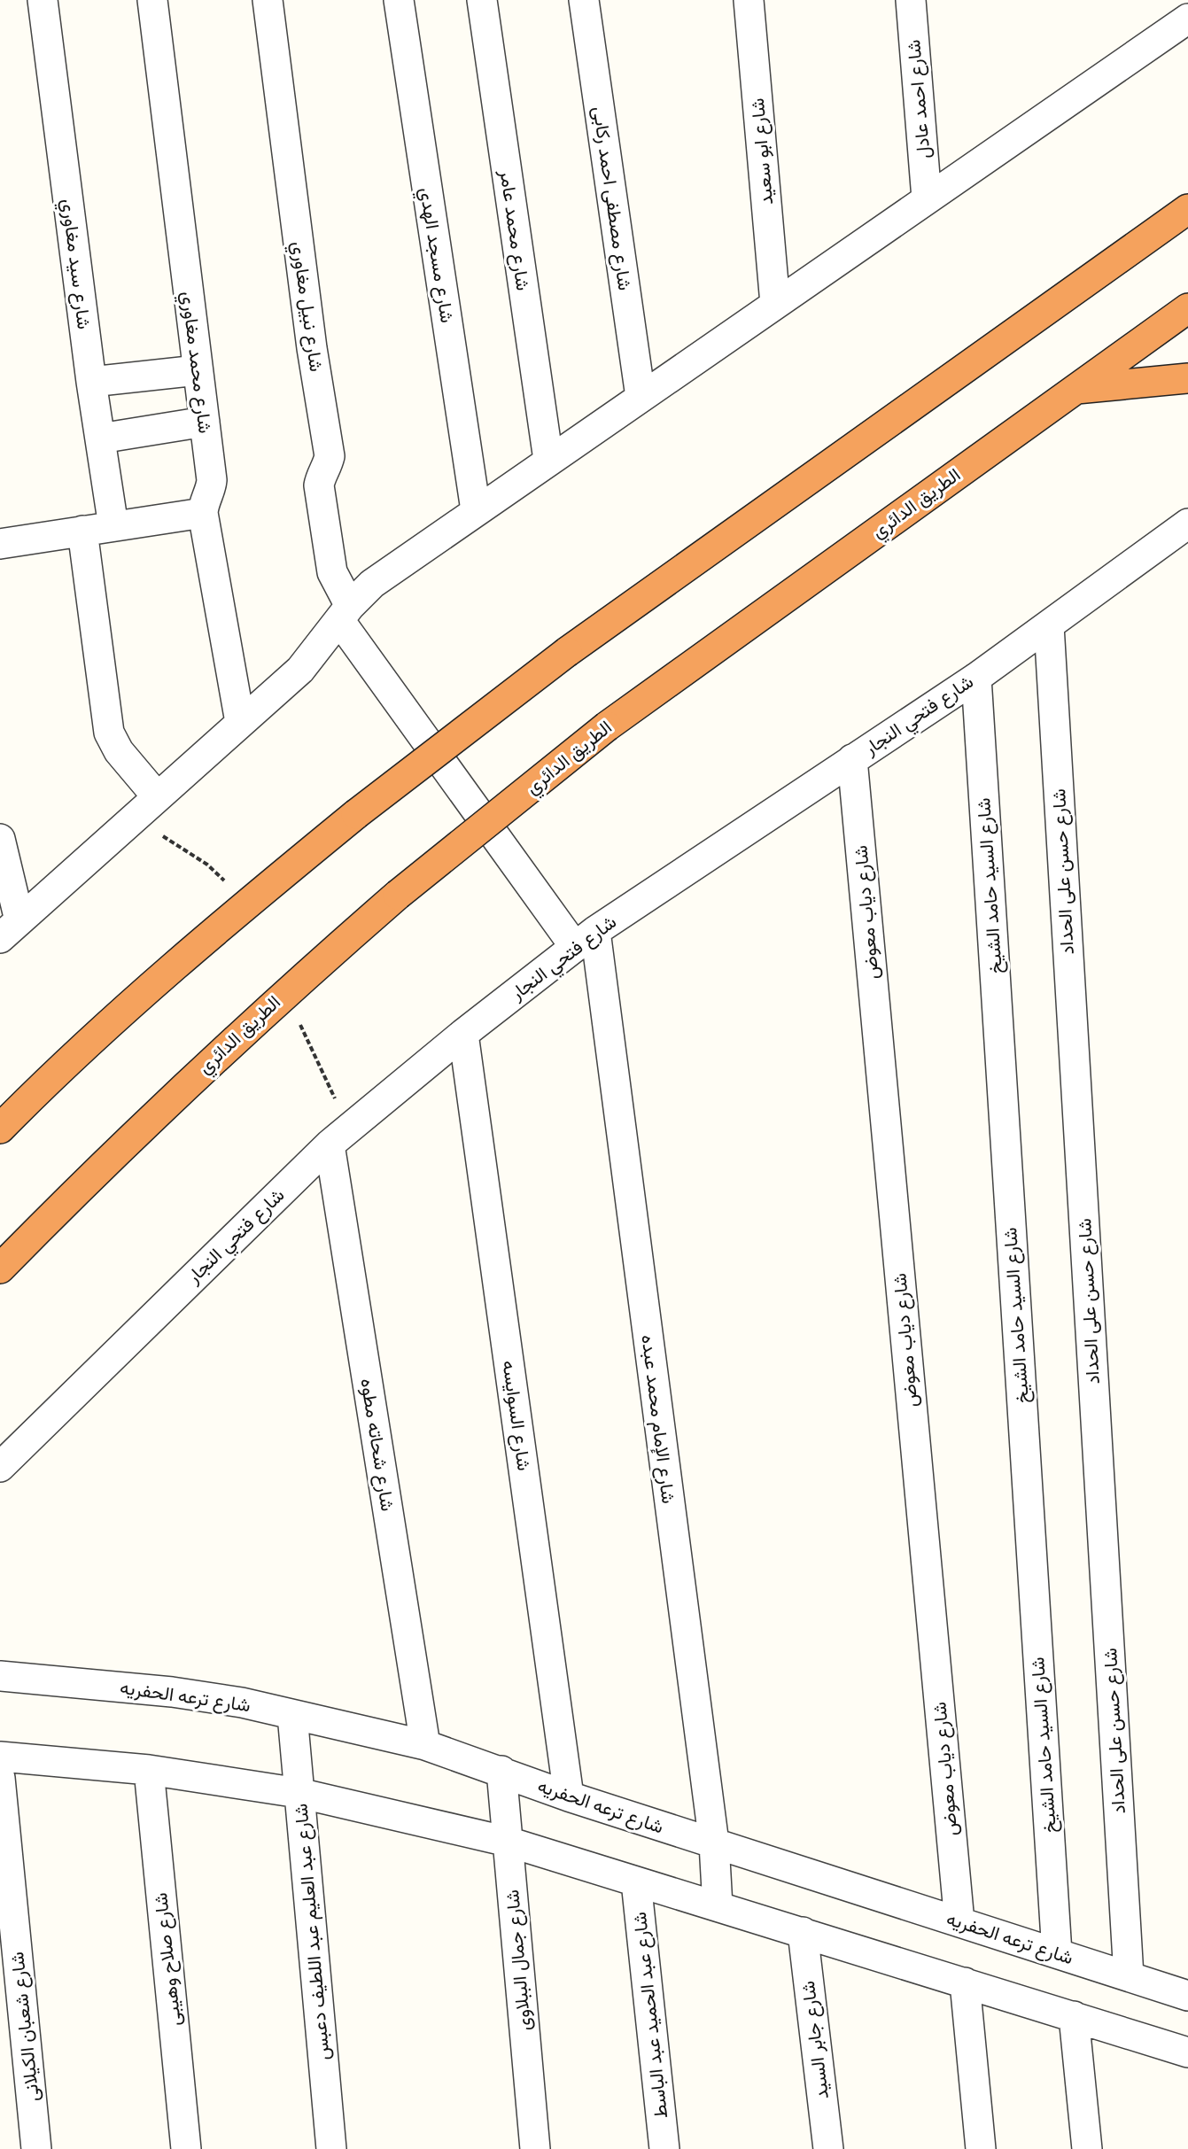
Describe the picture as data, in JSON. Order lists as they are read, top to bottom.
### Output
{
  "streets": {
    "highway": ["الطريق الدائري"],
    "street": [
      "شارع احمد عادل",
      "شارع ابو سعيد",
      "شارع مصطفى احمد ركابى",
      "شارع محمد عامر",
      "شارع مسجد الهدي",
      "شارع سيد مغاوري",
      "شارع نبيل مغاوري",
      "شارع محمد مغاوري",
      "شارع فتحي النجار",
      "شارع حسن على الحداد",
      "شارع السيد حامد الشيخ",
      "شارع دياب معوض",
      "شارع السوايسه",
      "شارع الإمام محمد عبده",
      "شارع شحاته مطوه",
      "شارع ترعه الحفريه",
      "شارع عبد العليم عبد اللطيف دعبس",
      "شارع صلاح وهيبى",
      "شارع جمال الببلاوى",
      "شارع عبد الحميد عبد الباسط",
      "شارع شعبان الكيلانى",
      "شارع جابر السيد"
    ]
  },
  "crossings": [
    ["شارع نبيل مغاوري", "شارع فتحي النجار"],
    ["شارع نبيل مغاوري", "شارع الإمام محمد عبده"],
    ["شارع فتحي النجار", "شارع حسن على الحداد"],
    ["شارع فتحي النجار", "شارع السيد حامد الشيخ"],
    ["شارع فتحي النجار", "شارع دياب معوض"],
    ["شارع فتحي النجار", "شارع السوايسه"],
    ["شارع فتحي النجار", "شارع الإمام محمد عبده"],
    ["شارع فتحي النجار", "شارع شحاته مطوه"],
    ["شارع حسن على الحداد", "شارع ترعه الحفريه"],
    ["شارع السيد حامد الشيخ", "شارع ترعه الحفريه"],
    ["شارع دياب معوض", "شارع ترعه الحفريه"],
    ["شارع السوايسه", "شارع ترعه الحفريه"],
    ["شارع الإمام محمد عبده", "شارع ترعه الحفريه"],
    ["شارع شحاته مطوه", "شارع ترعه الحفريه"],
    ["شارع ترعه الحفريه", "شارع عبد العليم عبد اللطيف دعبس"],
    ["شارع ترعه الحفريه", "شارع جمال الببلاوى"]
  ]
}
